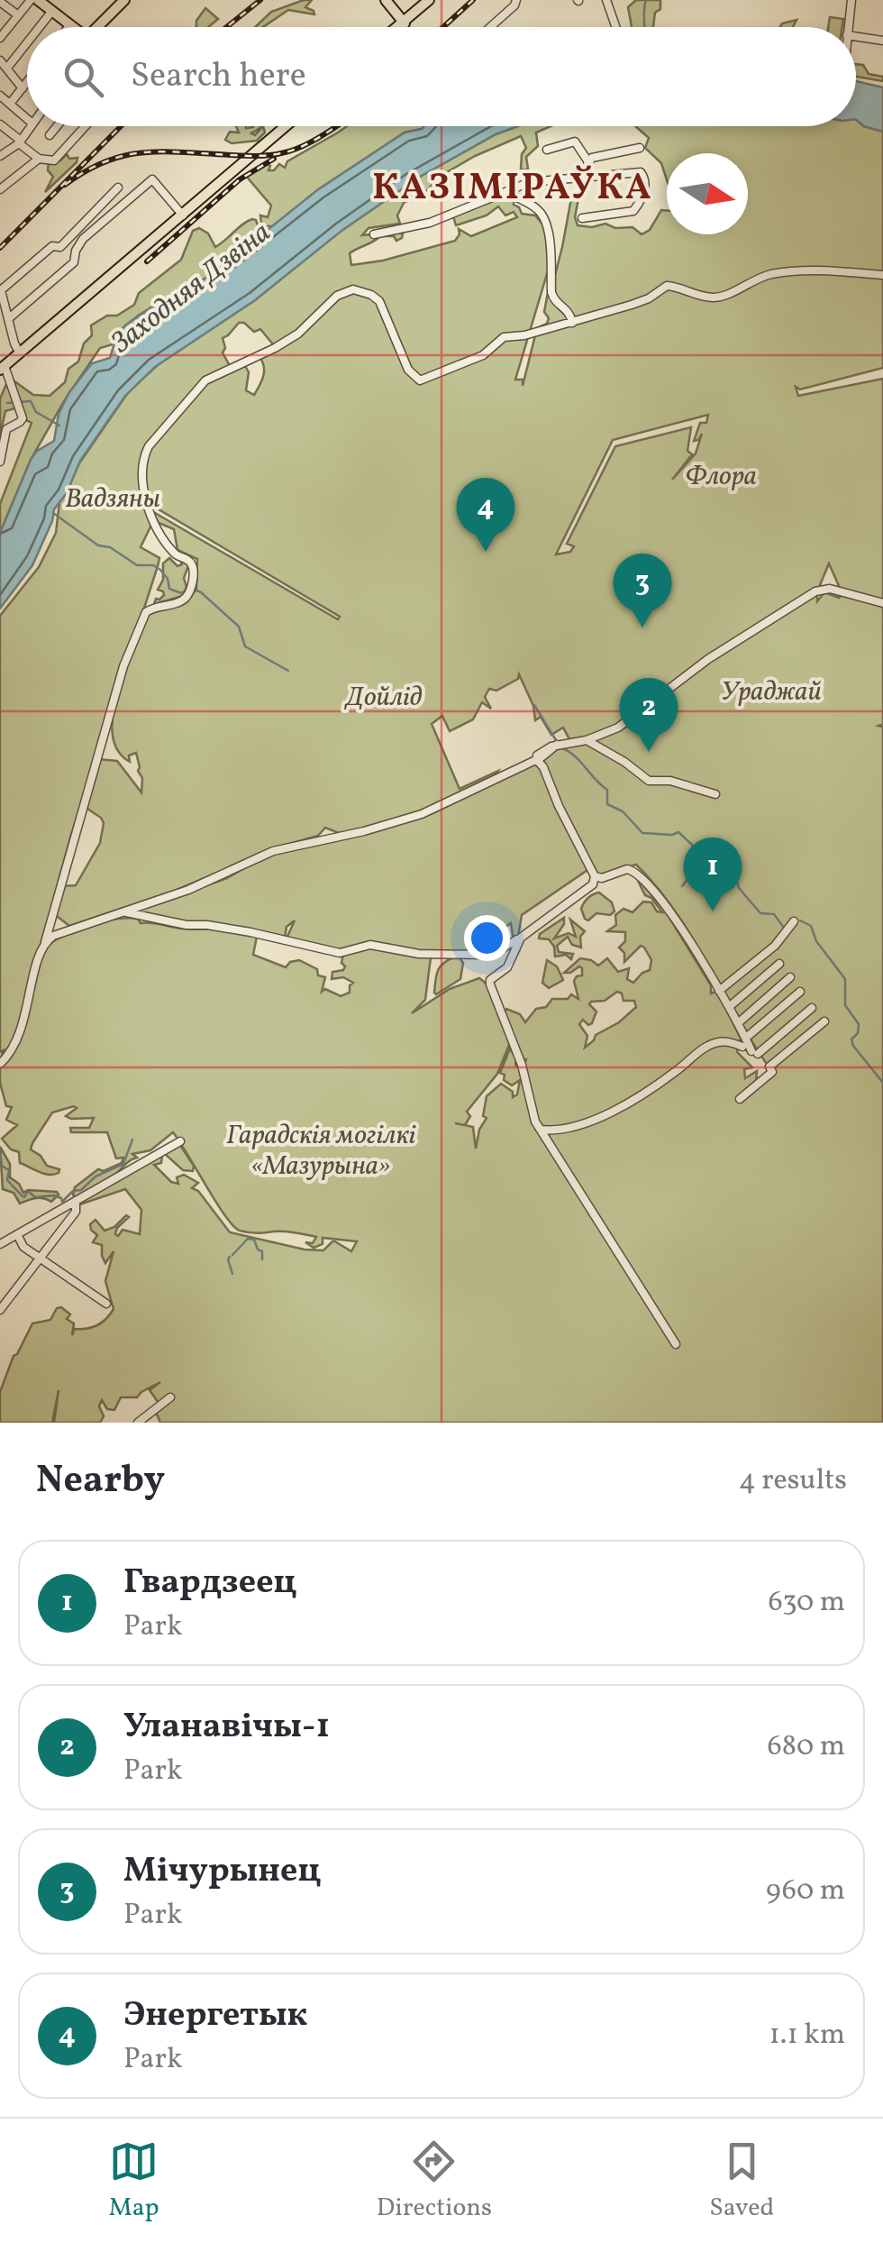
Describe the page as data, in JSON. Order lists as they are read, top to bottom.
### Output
{
  "districts": ["КАЗІМІРАЎКА"],
  "water": ["Заходняя Дзвіна"],
  "parks": [
    "Флора",
    "Вадзяны",
    "Ураджай",
    "Дойлід",
    "Гарадскія могілкі «Мазурына»"
  ],
  "north": "right",
  "page": {
    "search": "Search here",
    "pins": [
      "4",
      "3",
      "2",
      "1"
    ],
    "heading": ["Nearby", "4 results"],
    "list": [
      {
        "mark": "1",
        "name": "Гвардзеец",
        "note": "Park",
        "value": "630 m"
      },
      {
        "mark": "2",
        "name": "Уланавічы-1",
        "note": "Park",
        "value": "680 m"
      },
      {
        "mark": "3",
        "name": "Мічурынец",
        "note": "Park",
        "value": "960 m"
      },
      {
        "mark": "4",
        "name": "Энергетык",
        "note": "Park",
        "value": "1.1 km"
      }
    ],
    "nav": ["Map", "Directions", "Saved"]
  }
}
